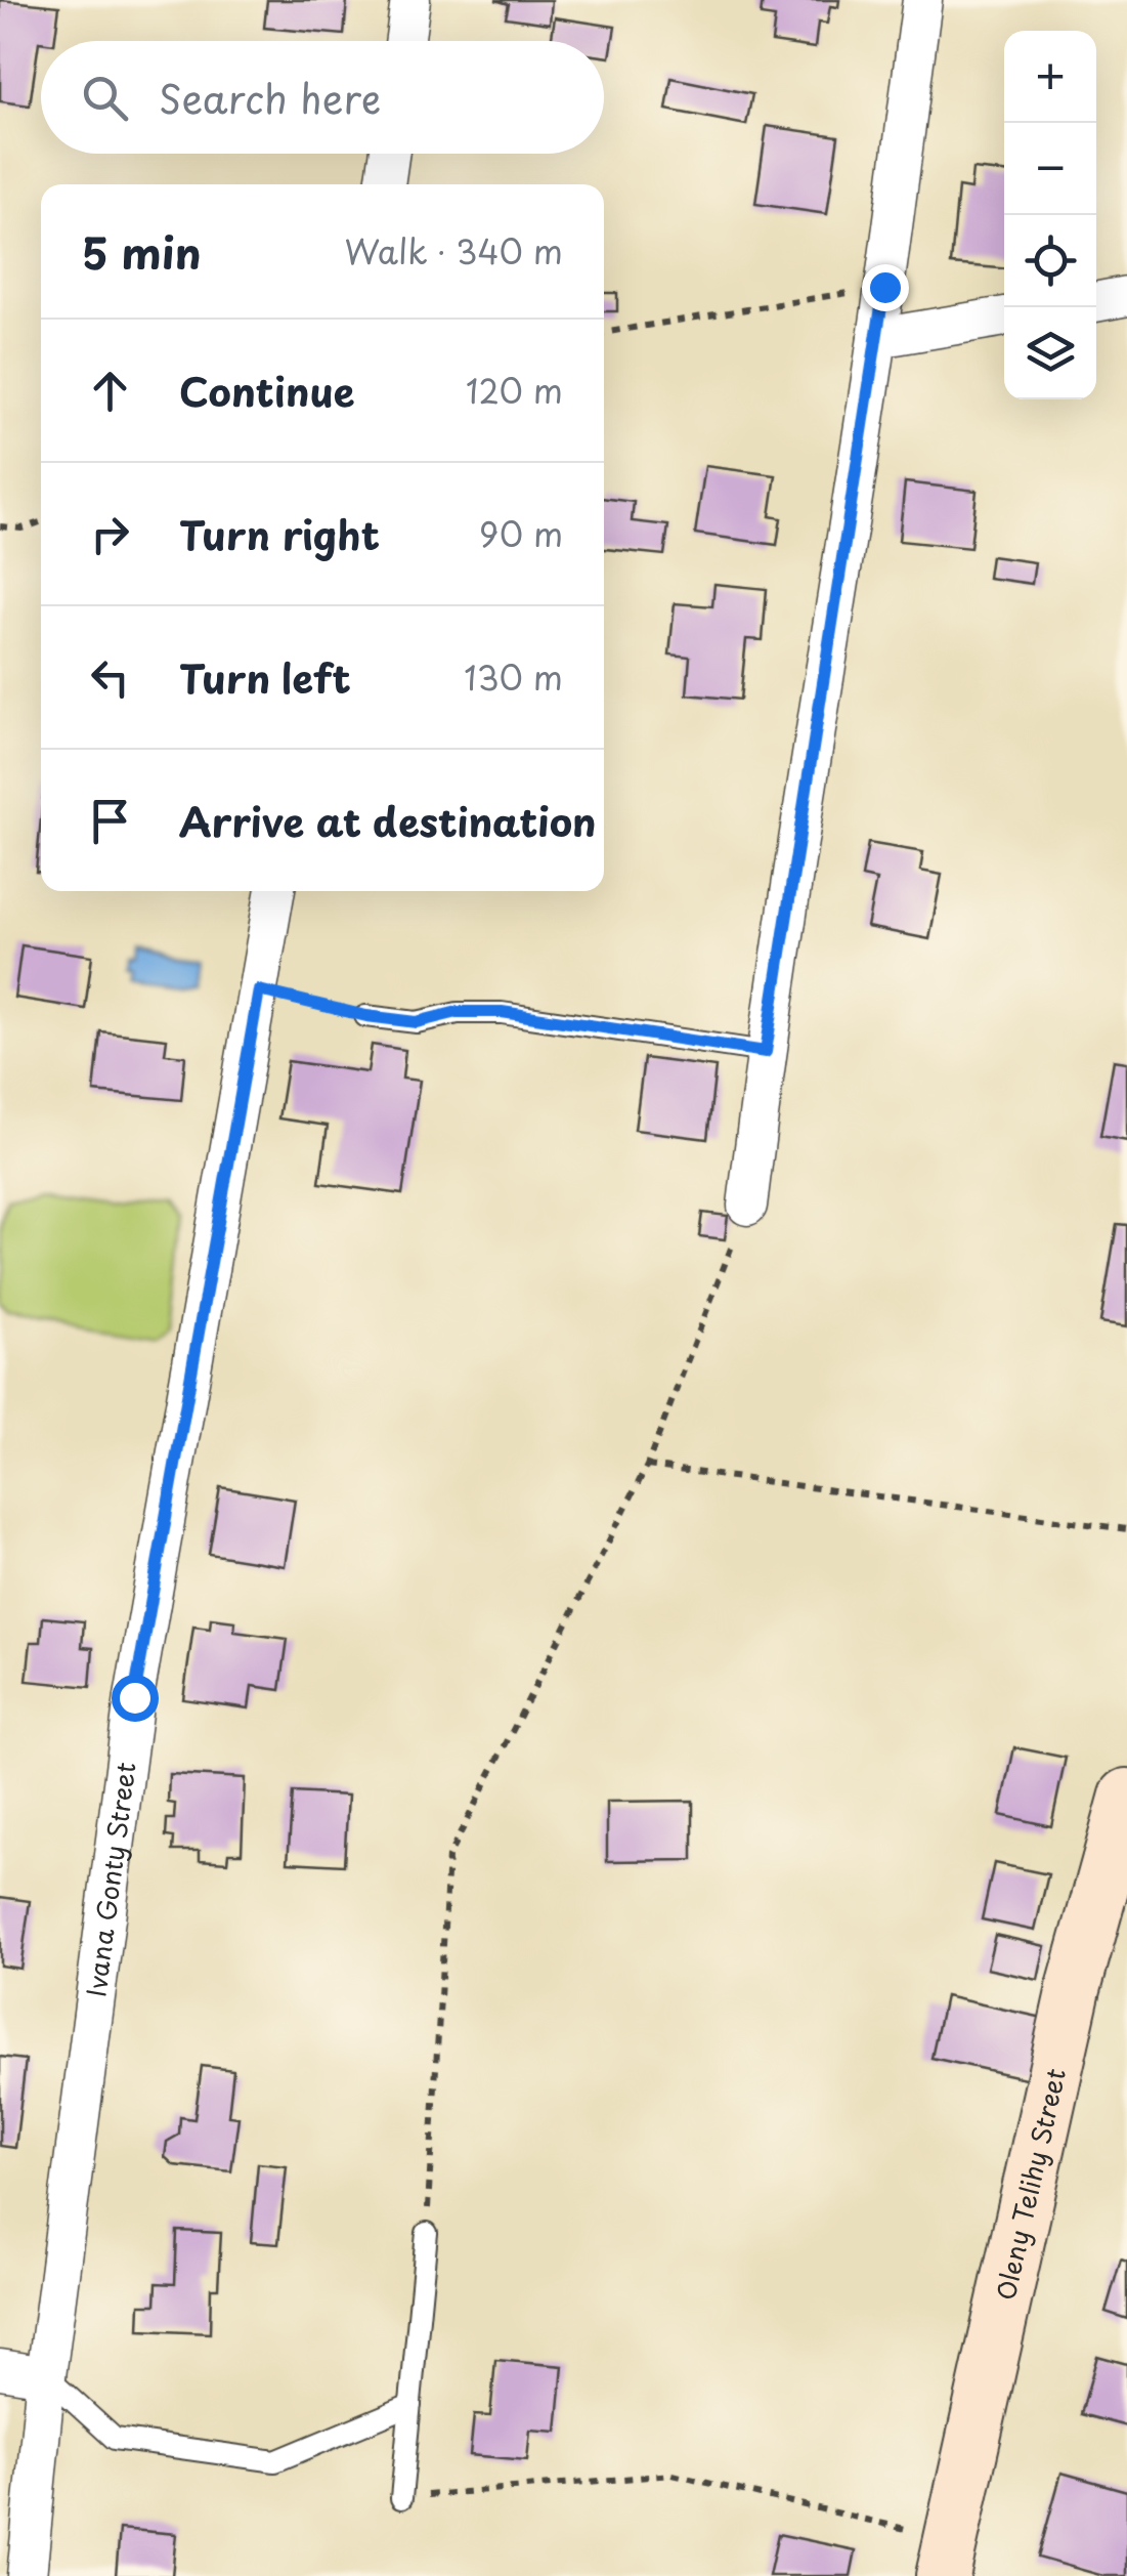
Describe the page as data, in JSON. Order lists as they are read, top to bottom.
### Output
{
  "streets": {
    "street": ["Ivana Gonty Street", "Oleny Telihy Street"]
  },
  "page": {
    "map_buttons": ["+", "−"],
    "search": "Search here",
    "heading": ["5 min", "Walk · 340 m"],
    "list": [
      ["Continue", "120 m"],
      ["Turn right", "90 m"],
      ["Turn left", "130 m"],
      "Arrive at destination"
    ]
  }
}
